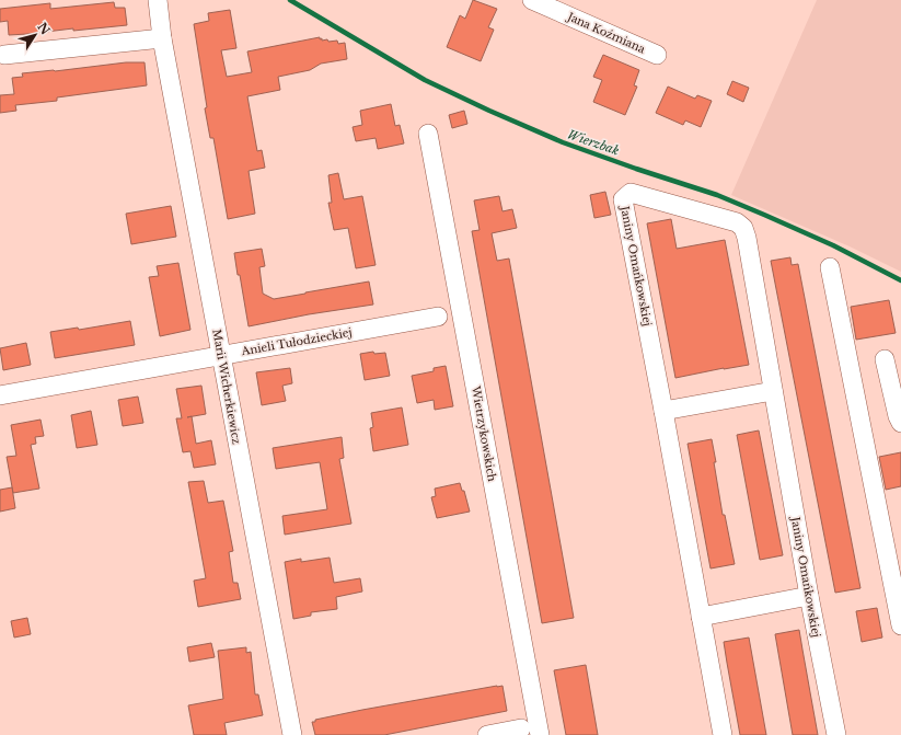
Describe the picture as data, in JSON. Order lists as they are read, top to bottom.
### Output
{
  "streets": {
    "street": [
      "Jana Koźmiana",
      "Janiny Omańkowskiej",
      "Anieli Tułodzieckiej",
      "Marii Wicherkiewicz",
      "Wietrzykowskich"
    ]
  },
  "crossings": [
    ["Anieli Tułodzieckiej", "Marii Wicherkiewicz"]
  ],
  "water": ["Wierzbak"],
  "north": "top right"
}
